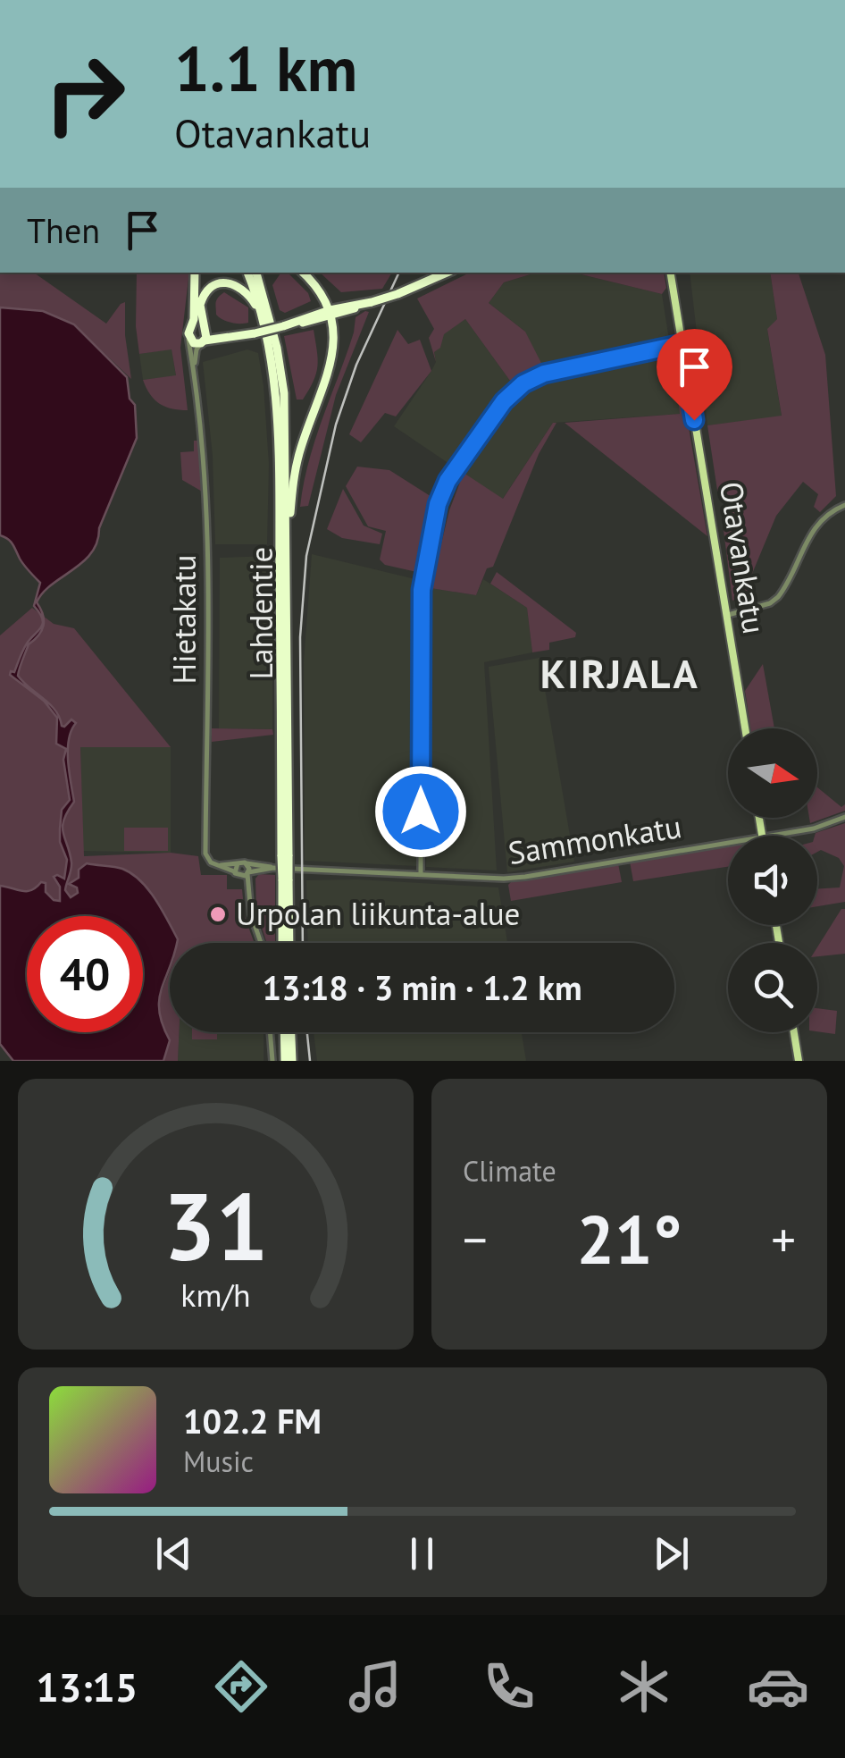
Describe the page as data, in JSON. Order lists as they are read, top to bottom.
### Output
{
  "streets": {
    "highway": ["Lahdentie"],
    "main road": ["Otavankatu"],
    "street": ["Hietakatu", "Sammonkatu"]
  },
  "districts": ["KIRJALA"],
  "places": ["Urpolan liikunta-alue"],
  "north": "right",
  "page": {
    "turn": ["1.1 km", "Otavankatu"],
    "then": "Then",
    "limit": "40",
    "trip": "13:18 · 3 min · 1.2 km",
    "tile": "Climate",
    "heat": ["−", "21°", "+"],
    "song": ["102.2 FM", "Music"],
    "tabs": "13:15",
    "gauge": ["31", "km/h"]
  }
}
